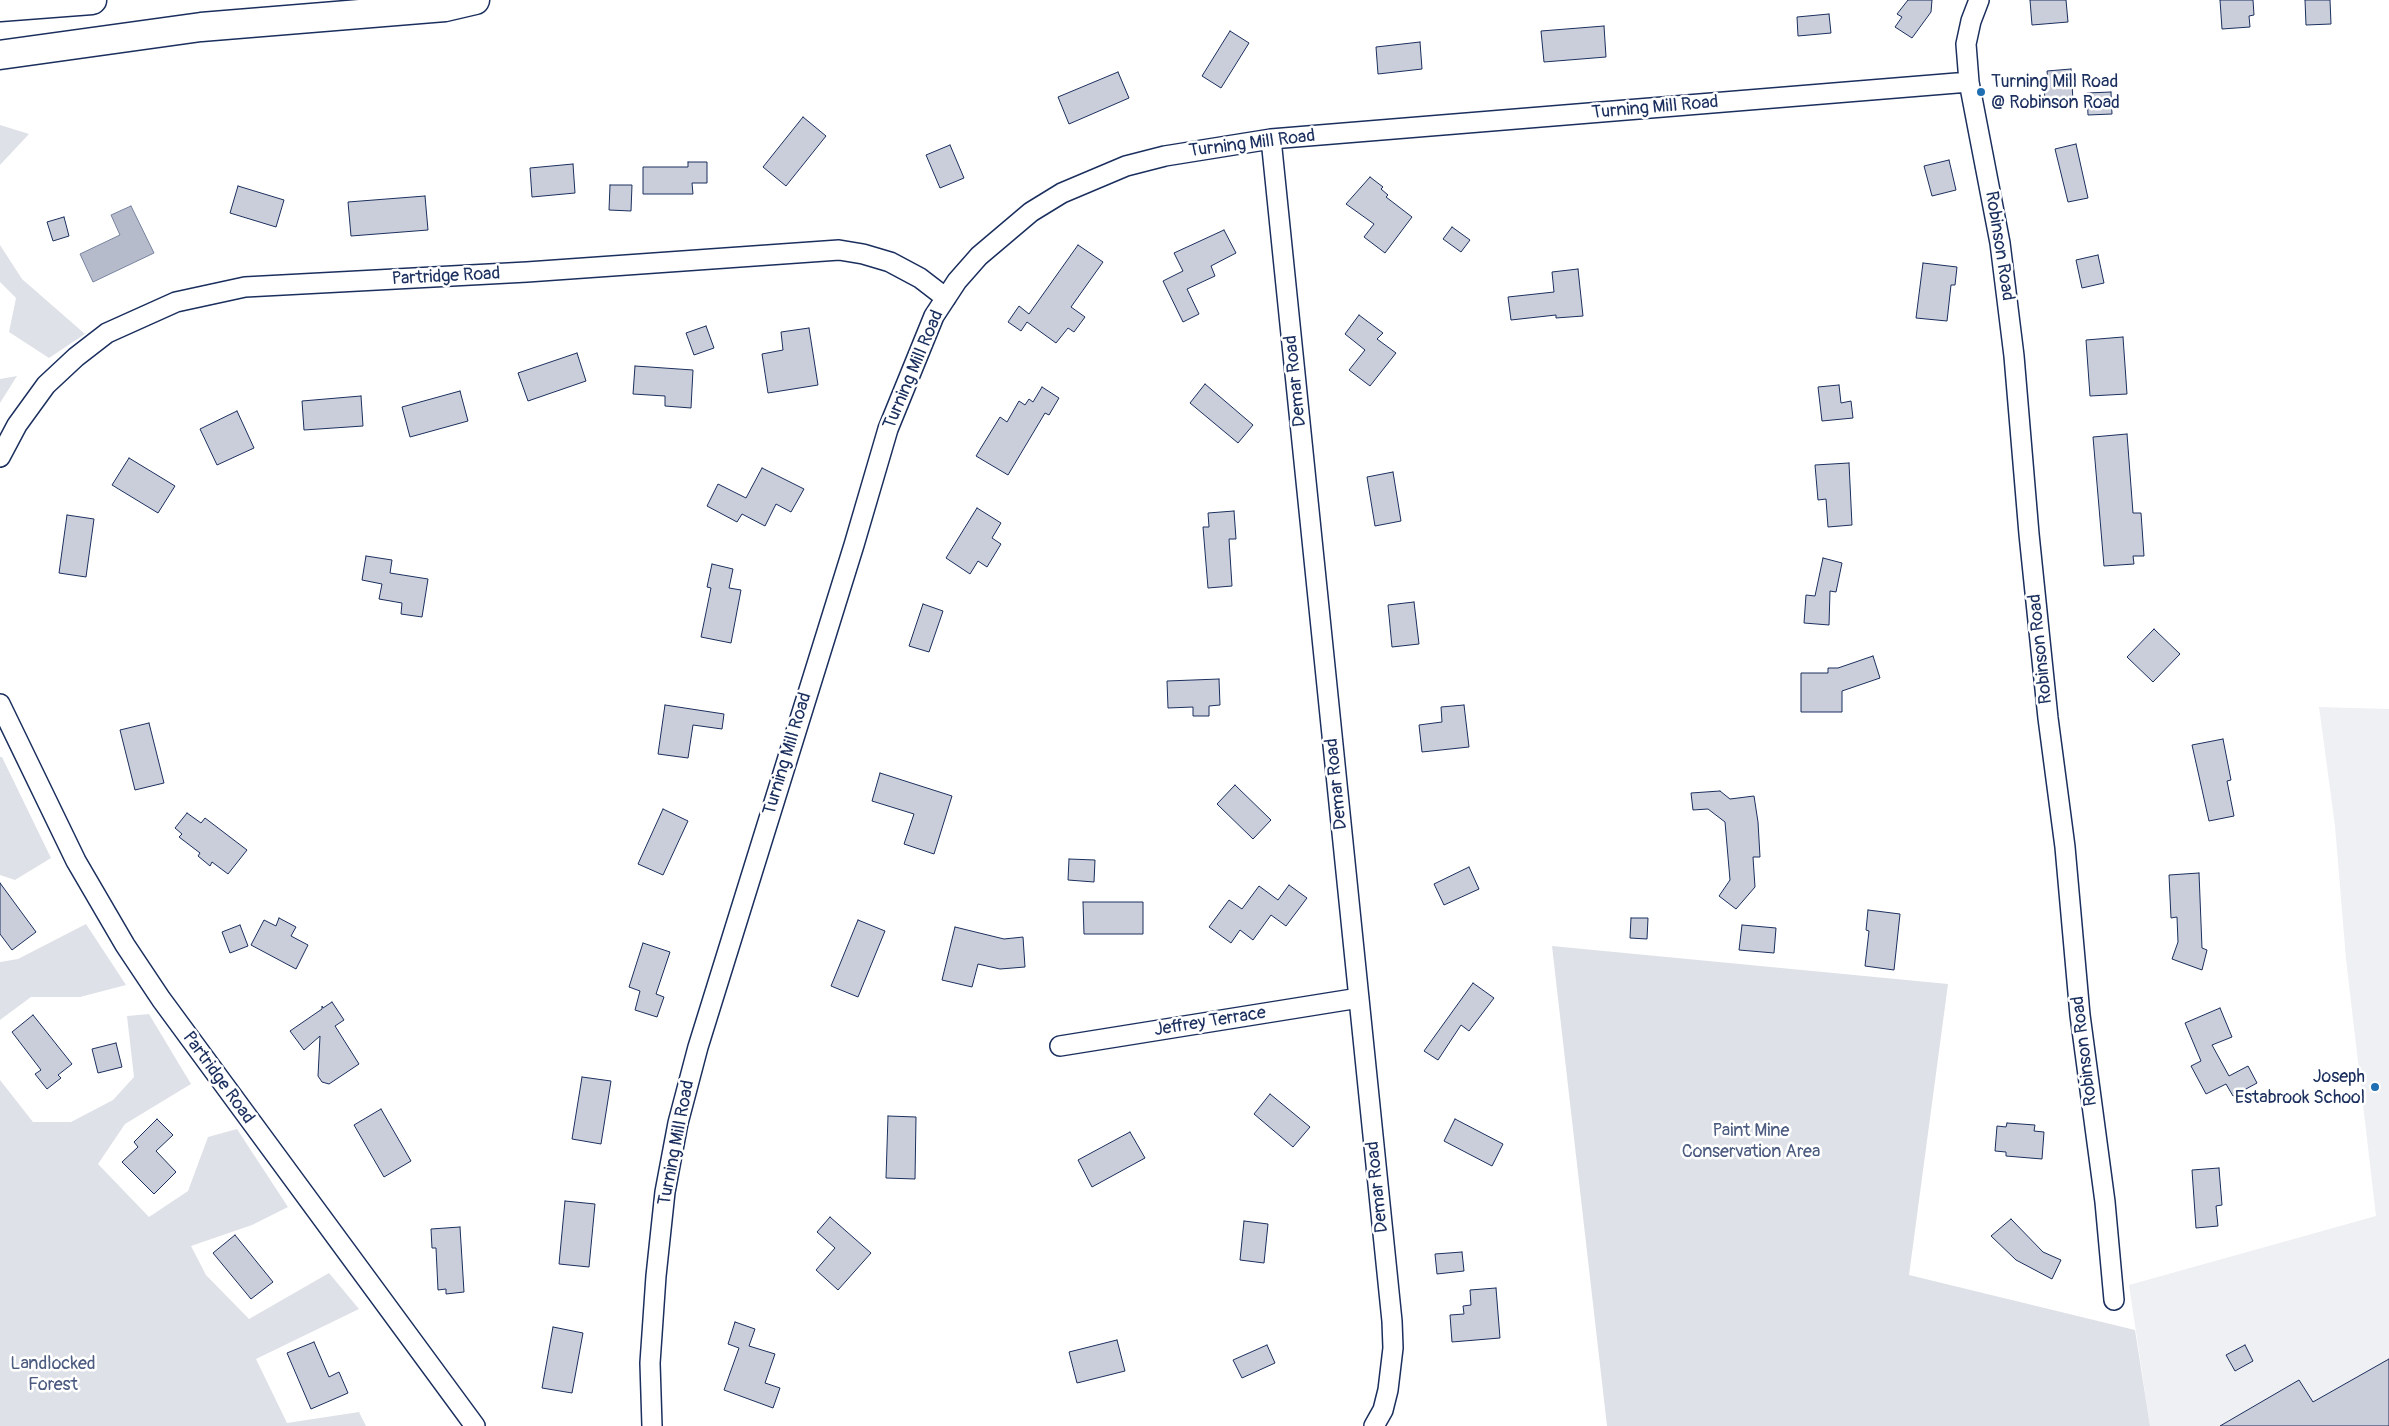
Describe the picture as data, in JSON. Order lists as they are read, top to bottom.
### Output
{
  "streets": {
    "street": [
      "Turning Mill Road",
      "Robinson Road",
      "Partridge Road",
      "Demar Road",
      "Jeffrey Terrace"
    ]
  },
  "crossings": [
    ["Turning Mill Road", "Robinson Road"],
    ["Turning Mill Road", "Partridge Road"],
    ["Turning Mill Road", "Demar Road"],
    ["Demar Road", "Jeffrey Terrace"]
  ],
  "parks": ["Paint Mine Conservation Area", "Landlocked Forest"],
  "places": ["Turning Mill Road @ Robinson Road", "Joseph Estabrook School"]
}
